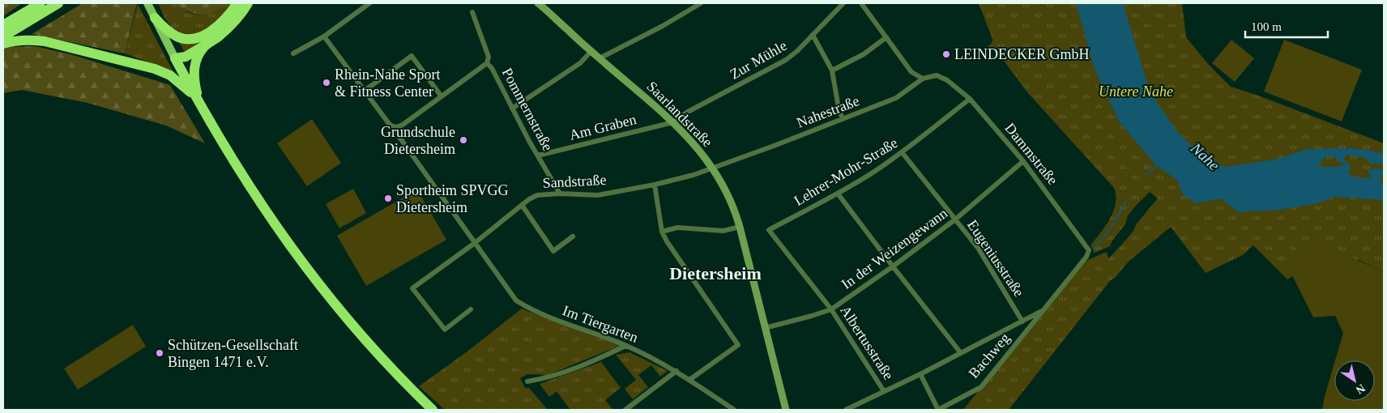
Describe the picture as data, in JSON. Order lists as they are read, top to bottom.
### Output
{
  "streets": {
    "main road": ["Saarlandstraße"],
    "street": [
      "Zur Mühle",
      "Pommernstraße",
      "Nahestraße",
      "Am Graben",
      "Dammstraße",
      "Lehrer-Mohr-Straße",
      "Sandstraße",
      "In der Weizengewann",
      "Eugeniusstraße",
      "Im Tiergarten",
      "Albertusstraße",
      "Bachweg"
    ]
  },
  "crossings": [
    ["Zur Mühle", "Saarlandstraße"],
    ["Zur Mühle", "Am Graben"],
    ["Pommernstraße", "Am Graben"],
    ["Pommernstraße", "Sandstraße"],
    ["Nahestraße", "Saarlandstraße"],
    ["Nahestraße", "Dammstraße"],
    ["Nahestraße", "Sandstraße"],
    ["Saarlandstraße", "Am Graben"],
    ["Saarlandstraße", "Sandstraße"],
    ["Saarlandstraße", "In der Weizengewann"],
    ["Dammstraße", "Lehrer-Mohr-Straße"],
    ["Dammstraße", "In der Weizengewann"],
    ["Dammstraße", "Bachweg"],
    ["Lehrer-Mohr-Straße", "Eugeniusstraße"],
    ["Lehrer-Mohr-Straße", "Albertusstraße"],
    ["Sandstraße", "Im Tiergarten"],
    ["In der Weizengewann", "Eugeniusstraße"],
    ["In der Weizengewann", "Albertusstraße"],
    ["Eugeniusstraße", "Bachweg"],
    ["Albertusstraße", "Bachweg"]
  ],
  "districts": ["Dietersheim"],
  "water": ["Nahe"],
  "parks": ["Untere Nahe"],
  "places": [
    "LEINDECKER GmbH",
    "Rhein-Nahe Sport & Fitness Center",
    "Grundschule Dietersheim",
    "Sportheim SPVGG Dietersheim",
    "Schützen-Gesellschaft Bingen 1471 e.V."
  ],
  "scale_bar": "100 m",
  "north": "bottom right"
}
